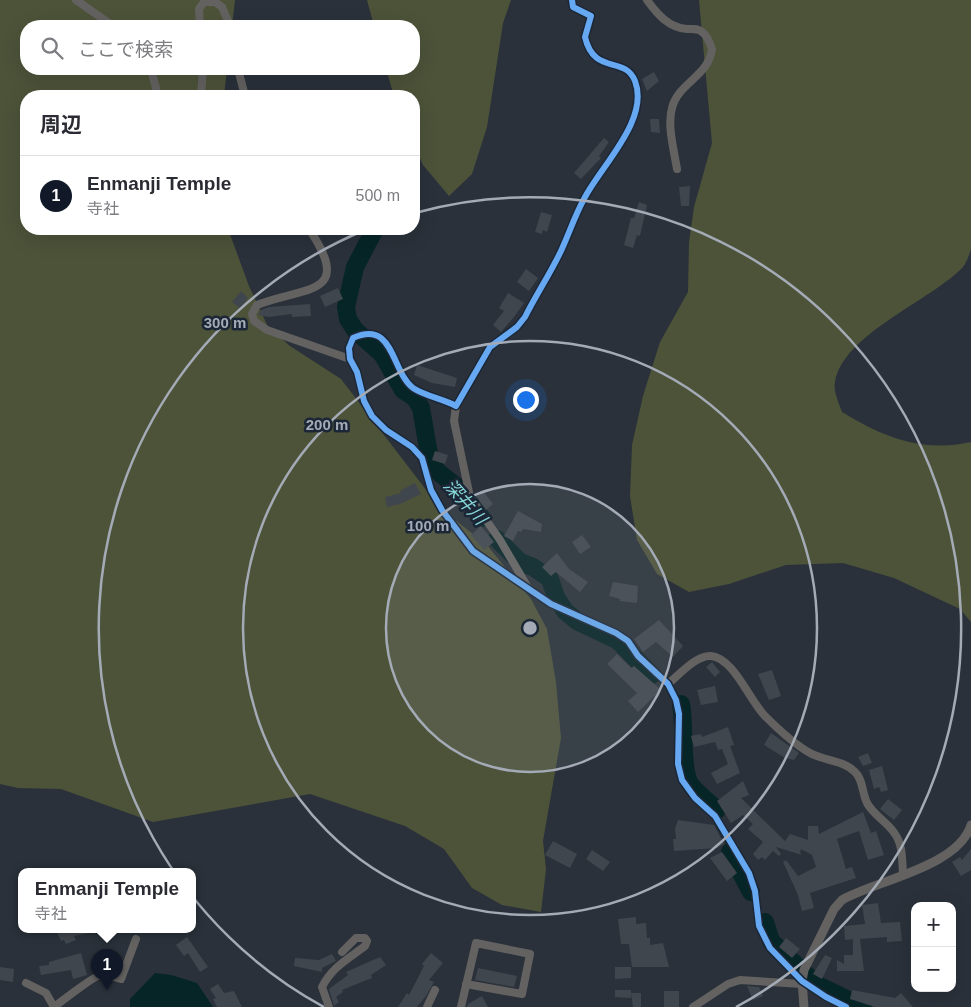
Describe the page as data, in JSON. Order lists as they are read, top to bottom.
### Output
{
  "water": ["深井川"],
  "page": {
    "search": "ここで検索",
    "heading": "周辺",
    "list": [
      {
        "mark": "1",
        "name": "Enmanji Temple",
        "note": "寺社",
        "value": "500 m"
      }
    ],
    "popup": ["Enmanji Temple", "寺社"],
    "map_buttons": ["+", "−"],
    "pins": "1"
  },
  "rings": ["300 m", "200 m", "100 m"]
}
